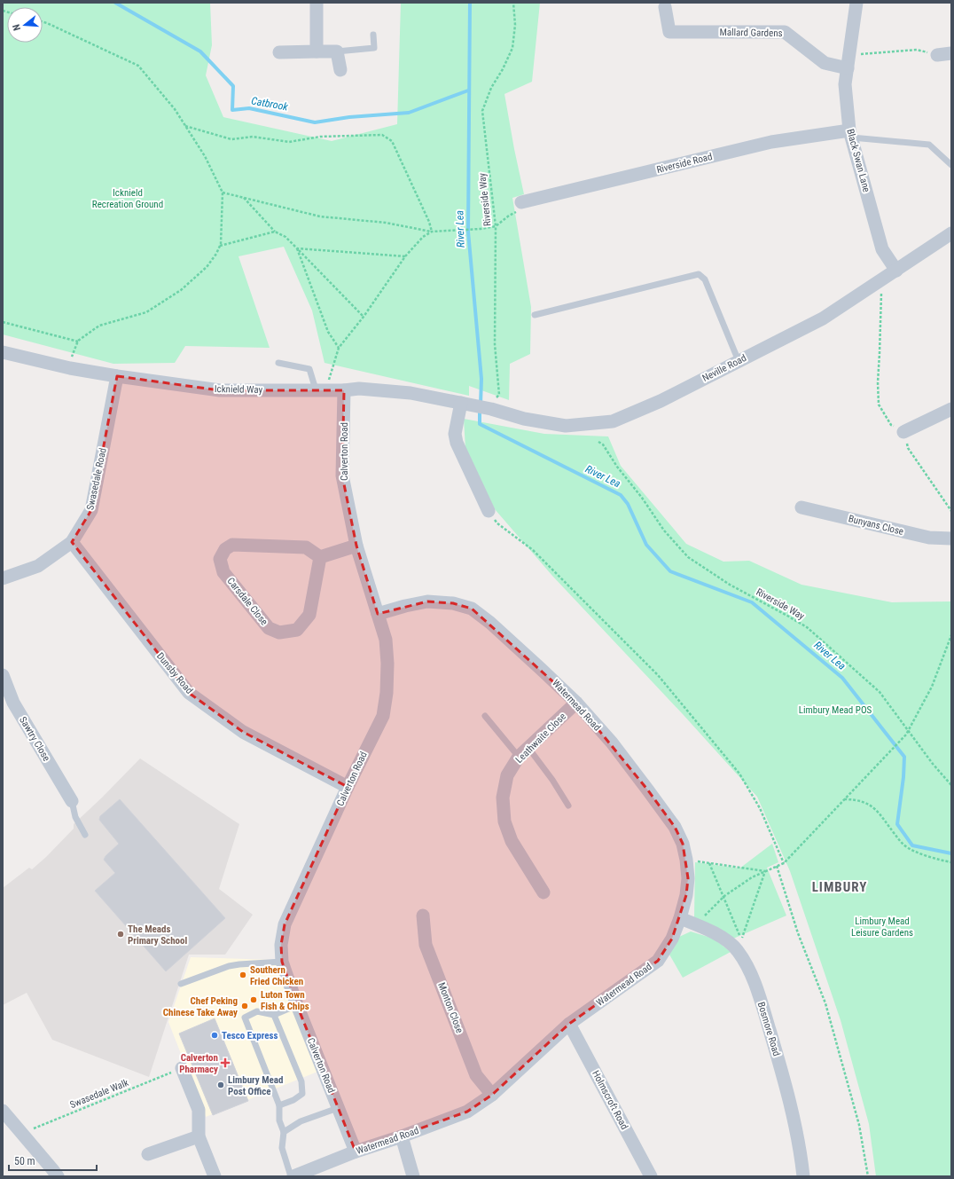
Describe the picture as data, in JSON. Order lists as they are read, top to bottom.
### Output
{
  "streets": {
    "street": [
      "Mallard Gardens",
      "Black Swan Lane",
      "Riverside Road",
      "Neville Road",
      "Icknield Way",
      "Calverton Road",
      "Swasedale Road",
      "Bunyans Close",
      "Carsdale Close",
      "Dunsby Road",
      "Watermead Road",
      "Leathwaite Close",
      "Sawtry Close",
      "Monton Close",
      "Bosmore Road",
      "Holmscroft Road"
    ],
    "path": ["Riverside Way", "Swasedale Walk"]
  },
  "crossings": [
    ["Mallard Gardens", "Black Swan Lane"],
    ["Black Swan Lane", "Riverside Road"],
    ["Black Swan Lane", "Neville Road"],
    ["Riverside Way", "Neville Road"],
    ["Neville Road", "Icknield Way"],
    ["Icknield Way", "Calverton Road"],
    ["Icknield Way", "Swasedale Road"],
    ["Calverton Road", "Dunsby Road"],
    ["Calverton Road", "Watermead Road"],
    ["Swasedale Road", "Dunsby Road"],
    ["Watermead Road", "Leathwaite Close"],
    ["Watermead Road", "Monton Close"],
    ["Watermead Road", "Bosmore Road"],
    ["Watermead Road", "Holmscroft Road"]
  ],
  "districts": ["LIMBURY"],
  "water": ["Catbrook", "River Lea"],
  "parks": ["Icknield Recreation Ground", "Limbury Mead POS", "Limbury Mead Leisure Gardens"],
  "places": {
    "other": [
      "The Meads Primary School",
      "Southern Fried Chicken",
      "Luton Town Fish & Chips",
      "Chef Peking Chinese Take Away",
      "Tesco Express",
      "Limbury Mead Post Office"
    ],
    "health": ["Calverton Pharmacy"]
  },
  "scale_bar": "50 m",
  "north": "left"
}
